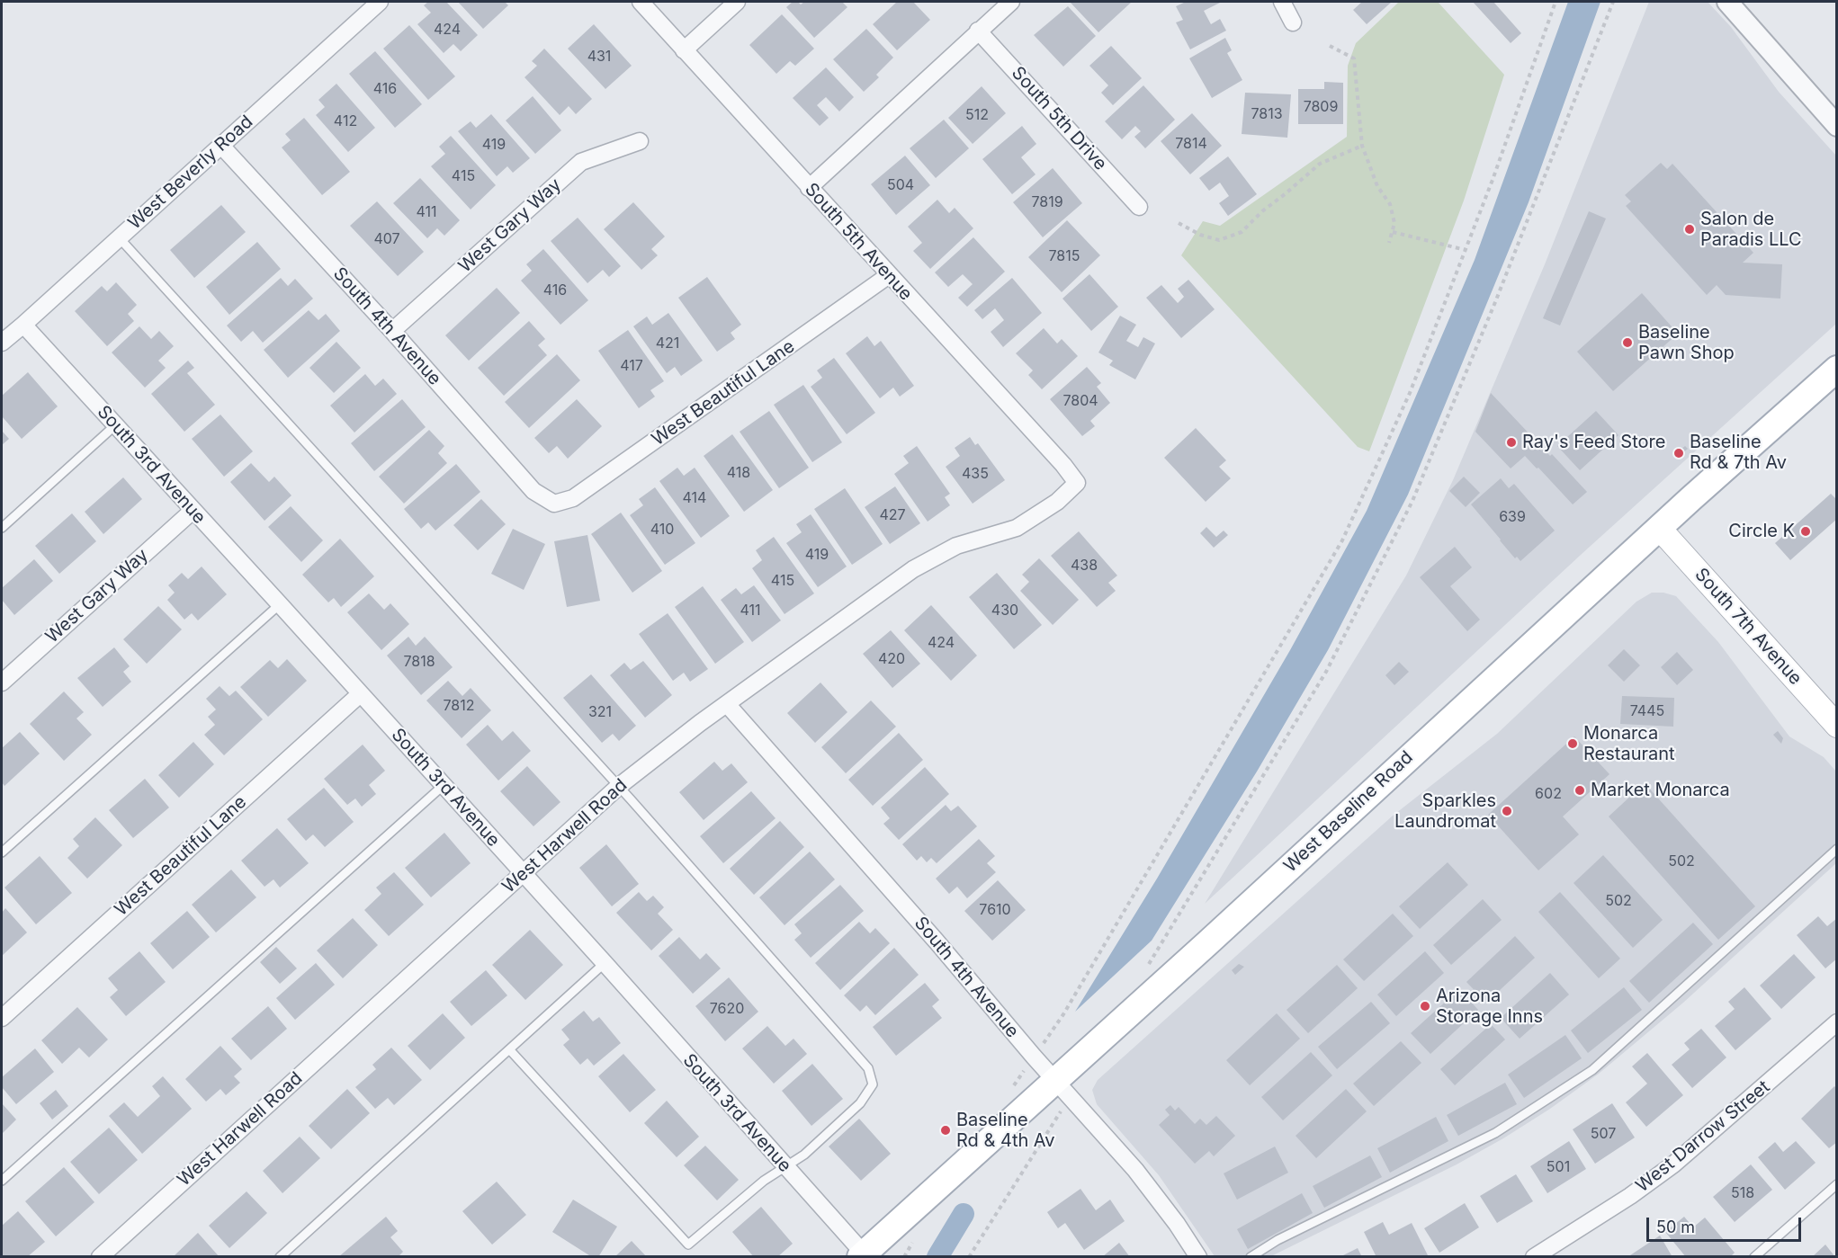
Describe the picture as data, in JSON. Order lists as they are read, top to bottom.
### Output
{
  "streets": {
    "main road": ["South 7th Avenue", "West Baseline Road"],
    "street": [
      "South 5th Drive",
      "West Beverly Road",
      "West Gary Way",
      "South 5th Avenue",
      "South 4th Avenue",
      "West Beautiful Lane",
      "South 3rd Avenue",
      "West Harwell Road",
      "West Darrow Street"
    ]
  },
  "crossings": [
    ["West Beverly Road", "South 4th Avenue"],
    ["West Beverly Road", "South 3rd Avenue"],
    ["West Gary Way", "South 4th Avenue"],
    ["West Gary Way", "South 3rd Avenue"],
    ["South 5th Avenue", "West Beautiful Lane"],
    ["South 5th Avenue", "West Harwell Road"],
    ["South 4th Avenue", "West Beautiful Lane"],
    ["South 4th Avenue", "West Baseline Road"],
    ["South 4th Avenue", "West Harwell Road"],
    ["West Beautiful Lane", "South 3rd Avenue"],
    ["South 3rd Avenue", "West Baseline Road"],
    ["South 3rd Avenue", "West Harwell Road"],
    ["South 7th Avenue", "West Baseline Road"]
  ],
  "places": [
    "Salon de Paradis LLC",
    "Baseline Pawn Shop",
    "Ray's Feed Store",
    "Baseline Rd & 7th Av",
    "Circle K",
    "Monarca Restaurant",
    "Market Monarca",
    "Sparkles Laundromat",
    "Arizona Storage Inns",
    "Baseline Rd & 4th Av"
  ],
  "house_numbers": [
    "424",
    "431",
    "416",
    "7809",
    "7813",
    "512",
    "412",
    "7814",
    "419",
    "415",
    "504",
    "7819",
    "411",
    "407",
    "7815",
    "416",
    "421",
    "417",
    "7804",
    "418",
    "435",
    "414",
    "427",
    "639",
    "410",
    "419",
    "438",
    "415",
    "411",
    "430",
    "424",
    "420",
    "7818",
    "7812",
    "7445",
    "321",
    "602",
    "502",
    "502",
    "7610",
    "7620",
    "507",
    "501",
    "518"
  ],
  "scale_bar": "50 m"
}
